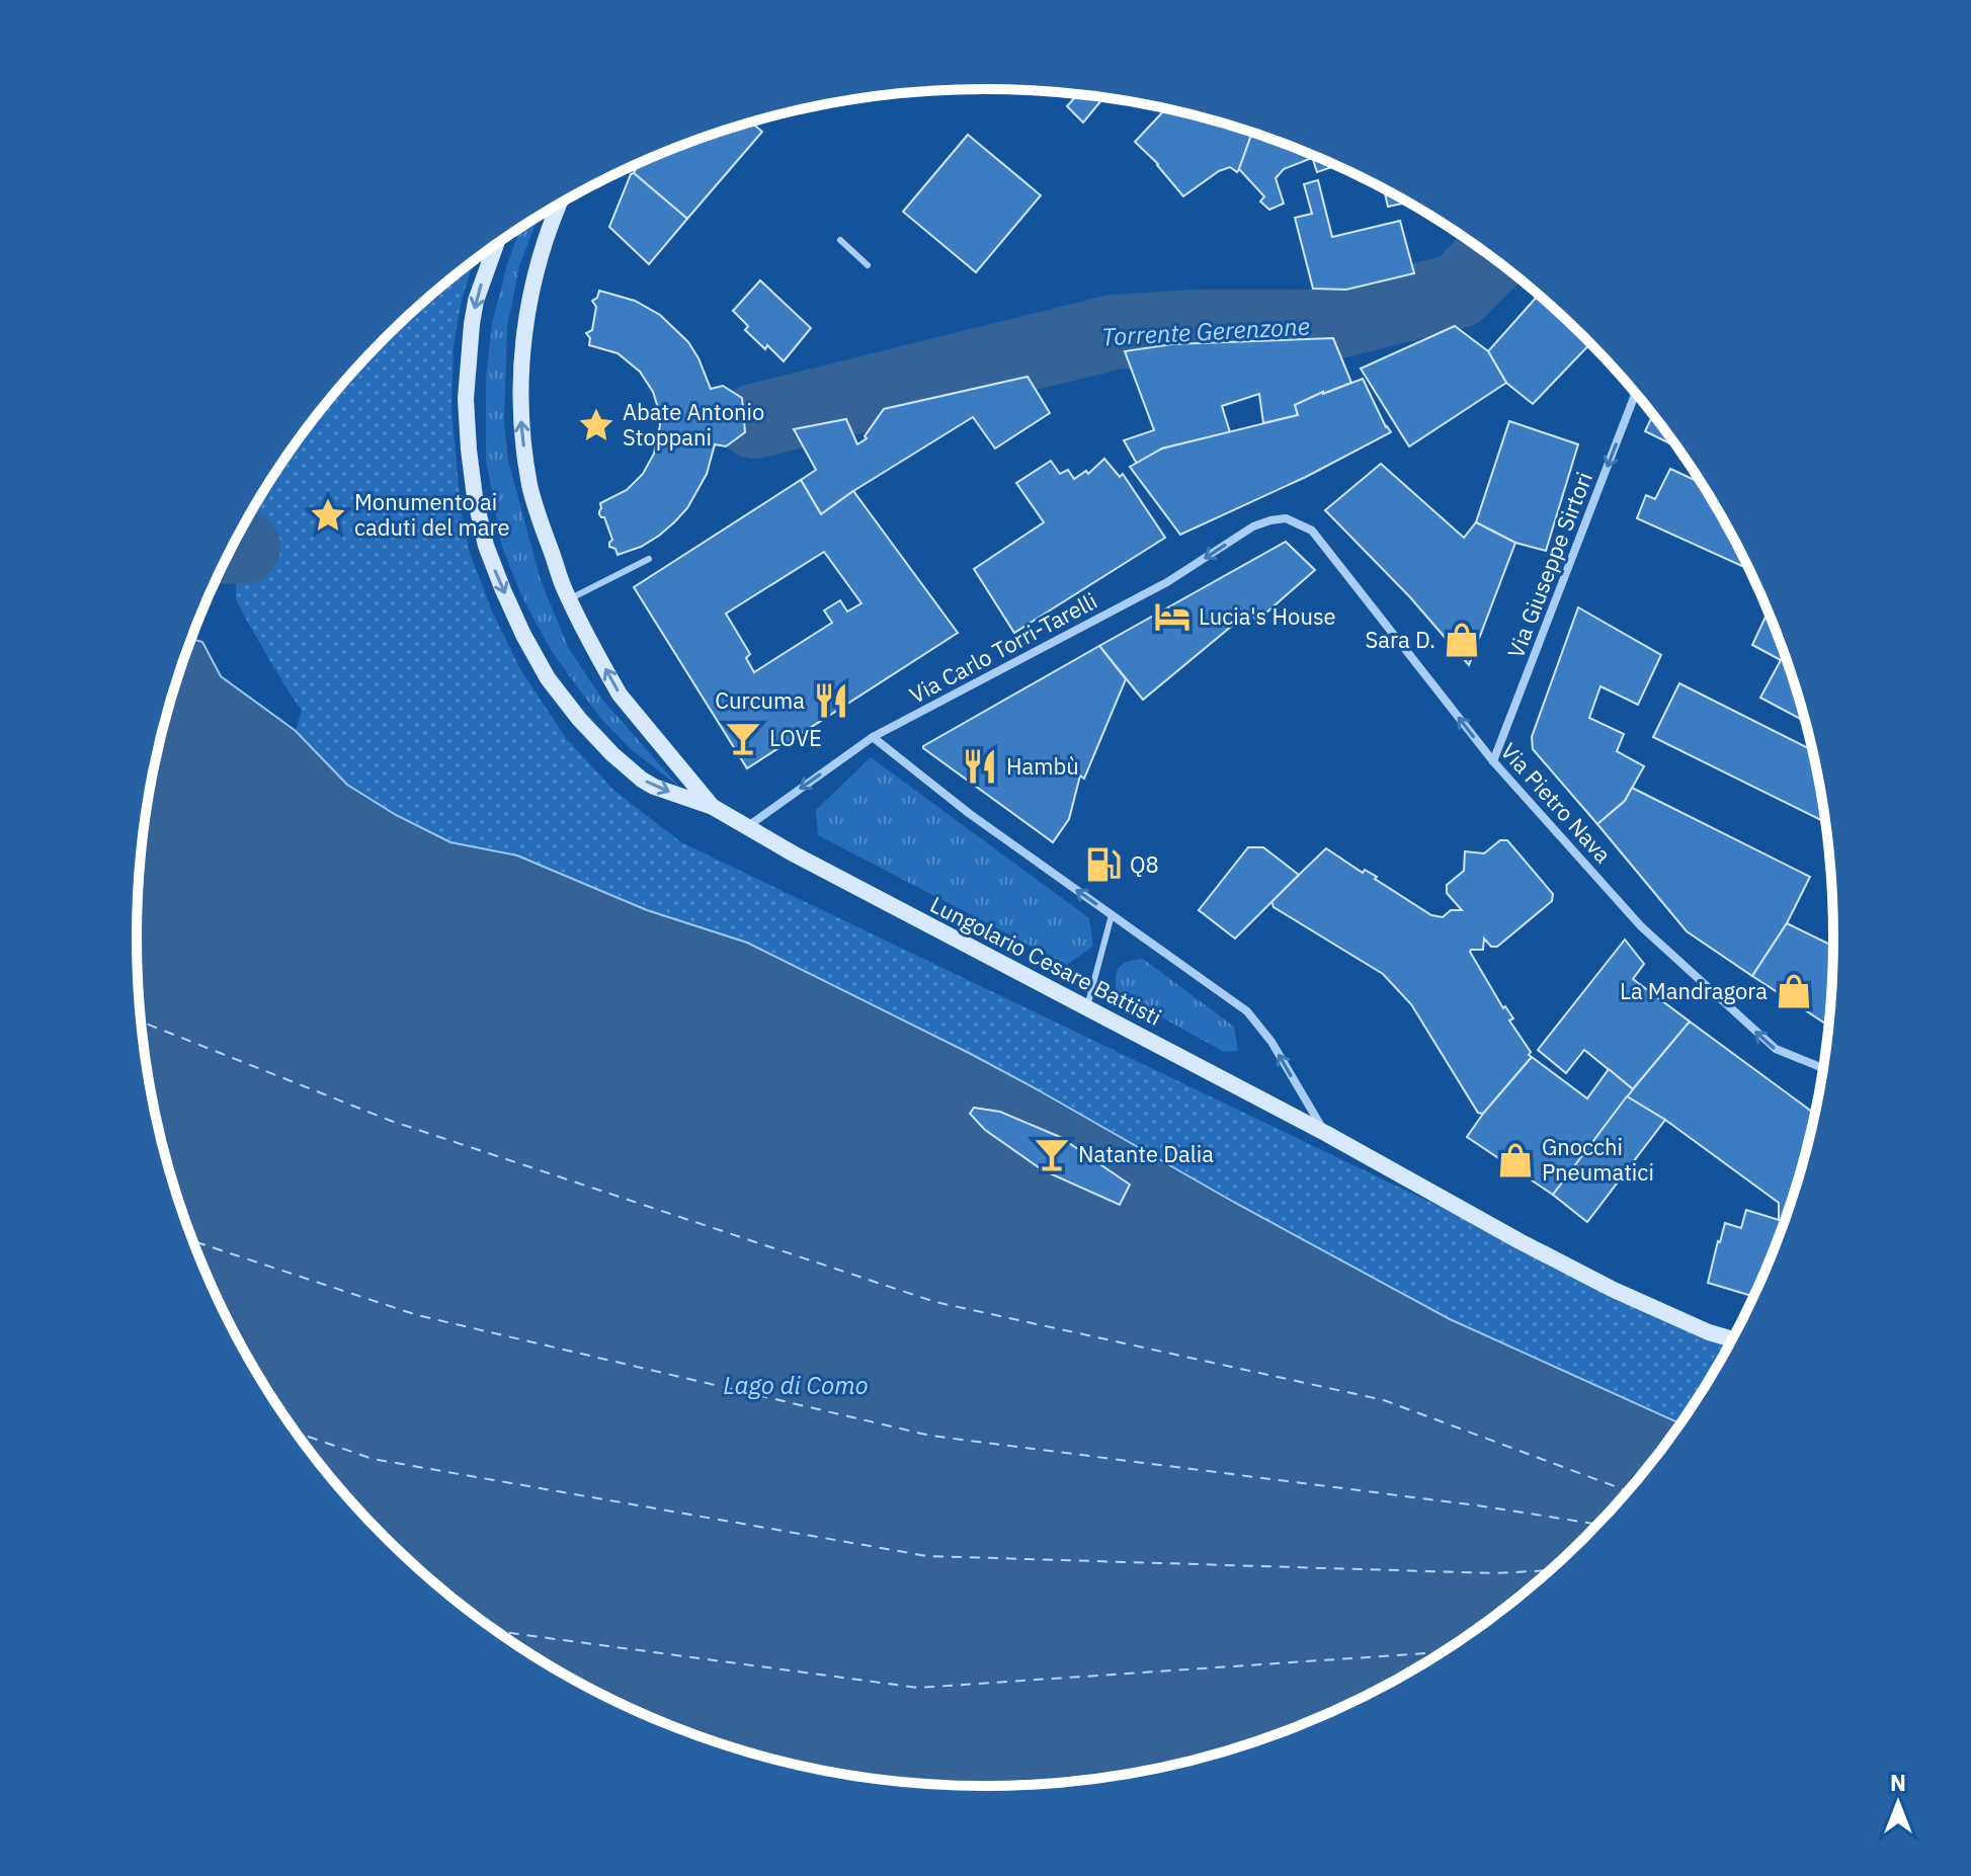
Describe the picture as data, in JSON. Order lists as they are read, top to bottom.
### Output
{
  "streets": {
    "main road": ["Lungolario Cesare Battisti"],
    "street": ["Via Giuseppe Sirtori", "Via Carlo Torri-Tarelli", "Via Pietro Nava"]
  },
  "crossings": [
    ["Via Giuseppe Sirtori", "Via Pietro Nava"],
    ["Via Carlo Torri-Tarelli", "Via Pietro Nava"],
    ["Via Carlo Torri-Tarelli", "Lungolario Cesare Battisti"]
  ],
  "one_way": ["Via Giuseppe Sirtori", "Via Carlo Torri-Tarelli", "Via Pietro Nava"],
  "water": ["Torrente Gerenzone", "Lago di Como"],
  "places": {
    "place": ["Abate Antonio Stoppani", "Monumento ai caduti del mare"],
    "hotel": ["Lucia's House"],
    "shop": ["Sara D.", "La Mandragora", "Gnocchi Pneumatici"],
    "restaurant": ["Curcuma", "Hambù"],
    "bar": ["LOVE", "Natante Dalia"],
    "fuel station": ["Q8"]
  },
  "north": "top"
}
